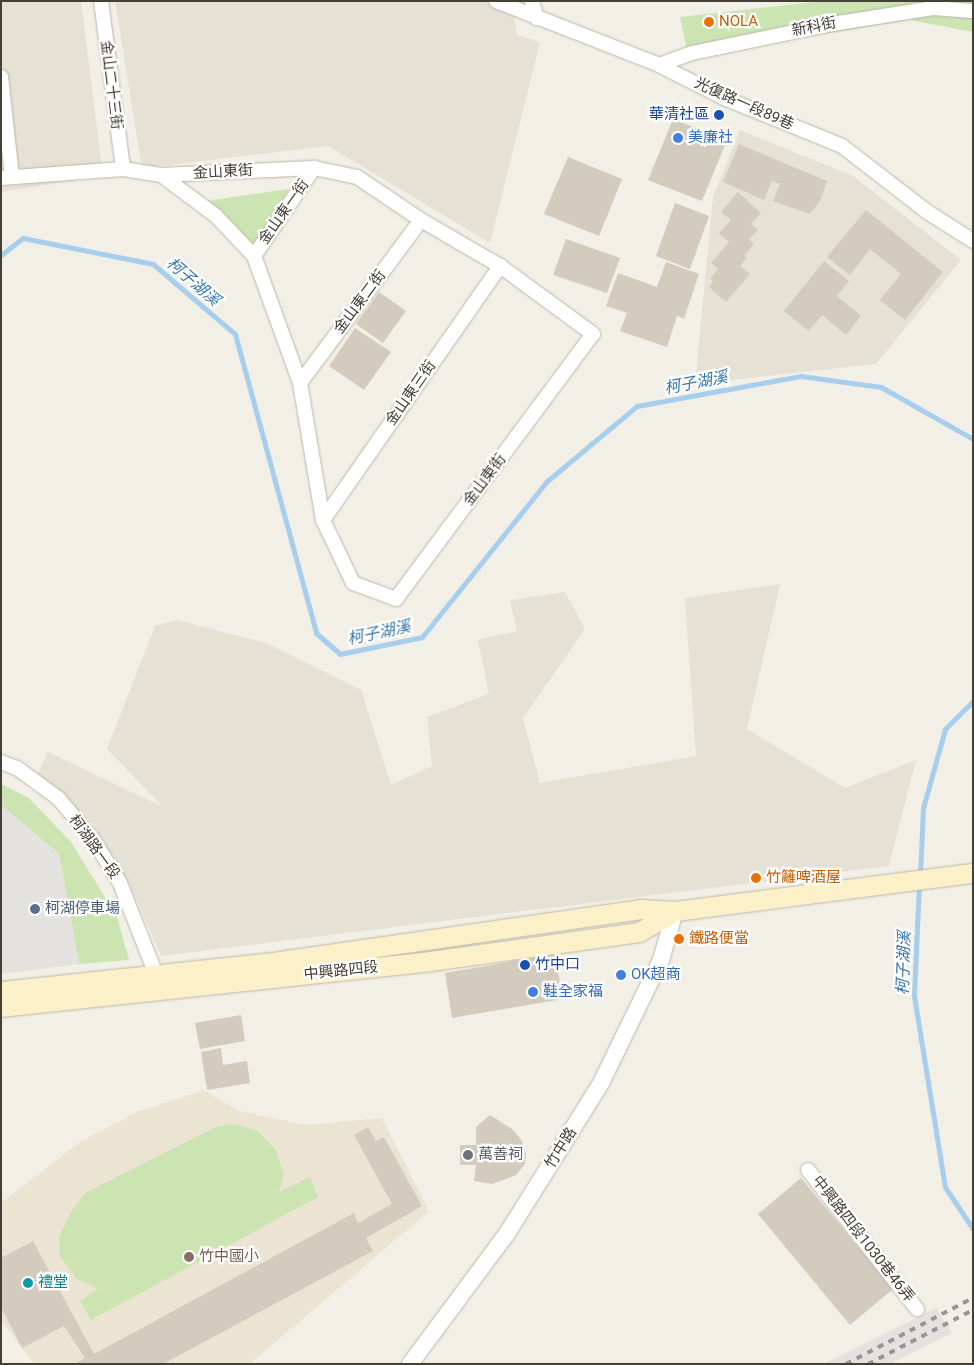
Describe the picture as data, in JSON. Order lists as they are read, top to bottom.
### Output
{
  "streets": {
    "main road": ["中興路四段"],
    "street": [
      "新科街",
      "金山二十三街",
      "光復路一段89巷",
      "金山東街",
      "金山東一街",
      "金山東二街",
      "金山東三街",
      "柯湖路一段",
      "竹中路",
      "中興路四段1030巷46弄"
    ]
  },
  "crossings": [
    ["新科街", "光復路一段89巷"],
    ["金山二十三街", "金山東街"],
    ["金山東街", "金山東一街"],
    ["金山東街", "金山東二街"],
    ["金山東街", "金山東三街"],
    ["柯湖路一段", "中興路四段"],
    ["中興路四段", "竹中路"]
  ],
  "water": ["柯子湖溪"],
  "places": [
    "NOLA",
    "華清社區",
    "美廉社",
    "竹籬啤酒屋",
    "柯湖停車場",
    "鐵路便當",
    "竹中口",
    "OK超商",
    "鞋全家福",
    "萬善祠",
    "竹中國小",
    "禮堂"
  ]
}
